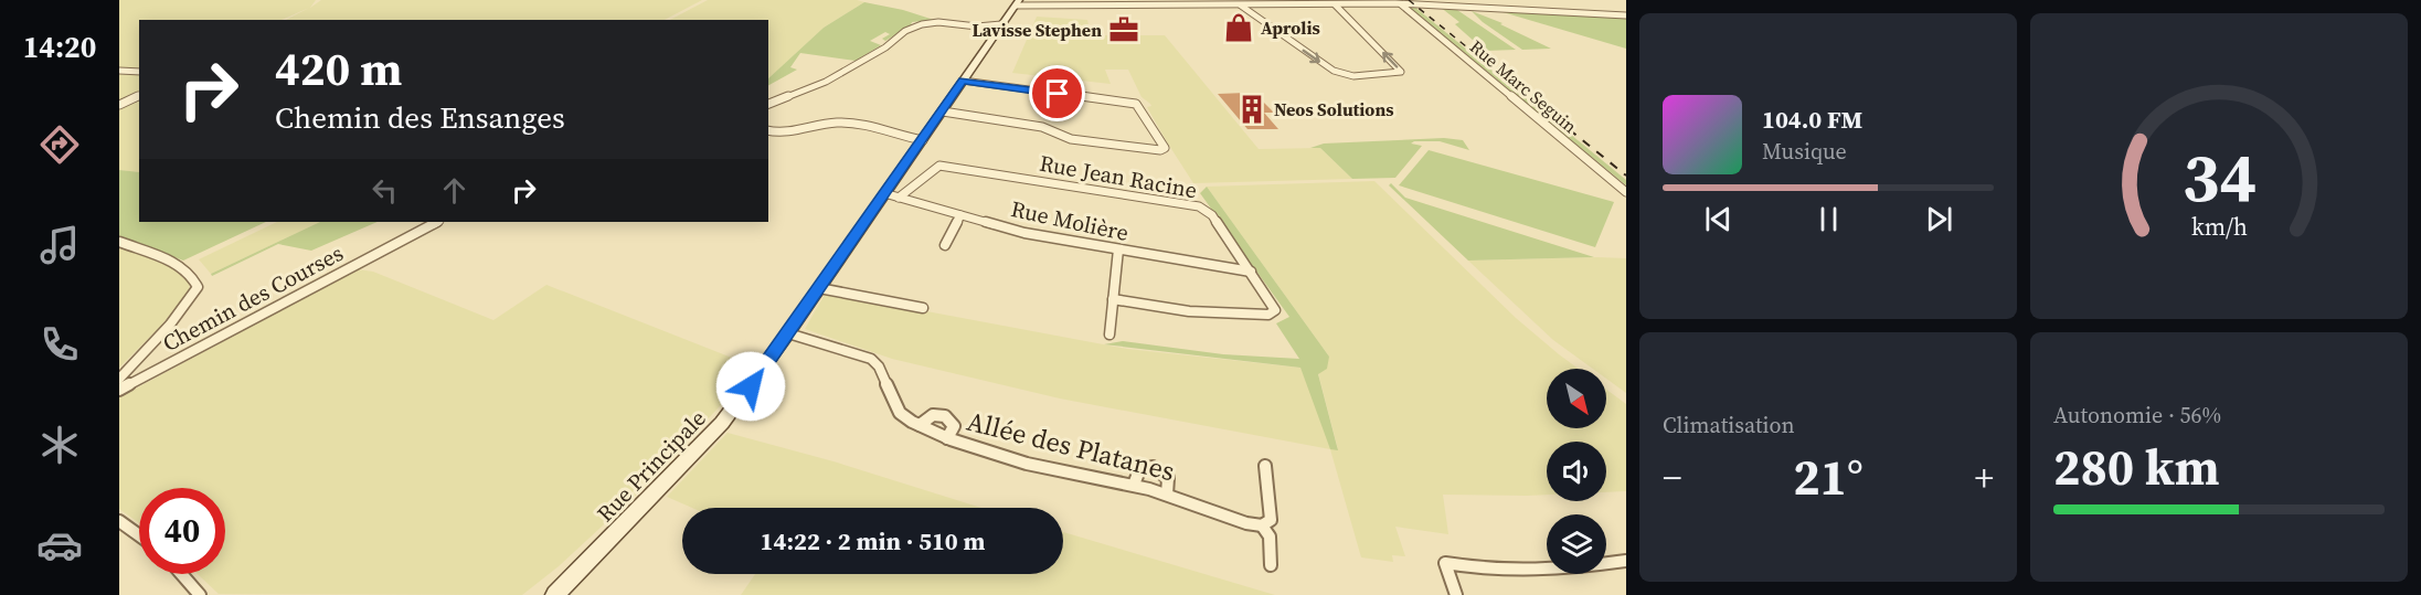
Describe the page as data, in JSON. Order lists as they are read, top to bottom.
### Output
{
  "streets": {
    "street": [
      "Rue Marc Seguin",
      "Rue Jean Racine",
      "Rue Molière",
      "Chemin des Courses",
      "Allée des Platanes",
      "Rue Principale"
    ]
  },
  "crossings": [
    ["Rue Jean Racine", "Rue Molière"],
    ["Rue Jean Racine", "Rue Principale"],
    ["Rue Molière", "Rue Principale"],
    ["Allée des Platanes", "Rue Principale"]
  ],
  "places": {
    "shop": ["Aprolis"],
    "office": ["Lavisse Stephen"],
    "building": ["Neos Solutions"]
  },
  "north": "bottom right",
  "page": {
    "tabs": "14:20",
    "turn": ["420 m", "Chemin des Ensanges"],
    "song": ["104.0 FM", "Musique"],
    "tile": [
      "Climatisation",
      ["Autonomie · 56%", "280 km"]
    ],
    "heat": ["−", "21°", "+"],
    "limit": "40",
    "trip": "14:22 · 2 min · 510 m",
    "gauge": ["34", "km/h"]
  }
}
